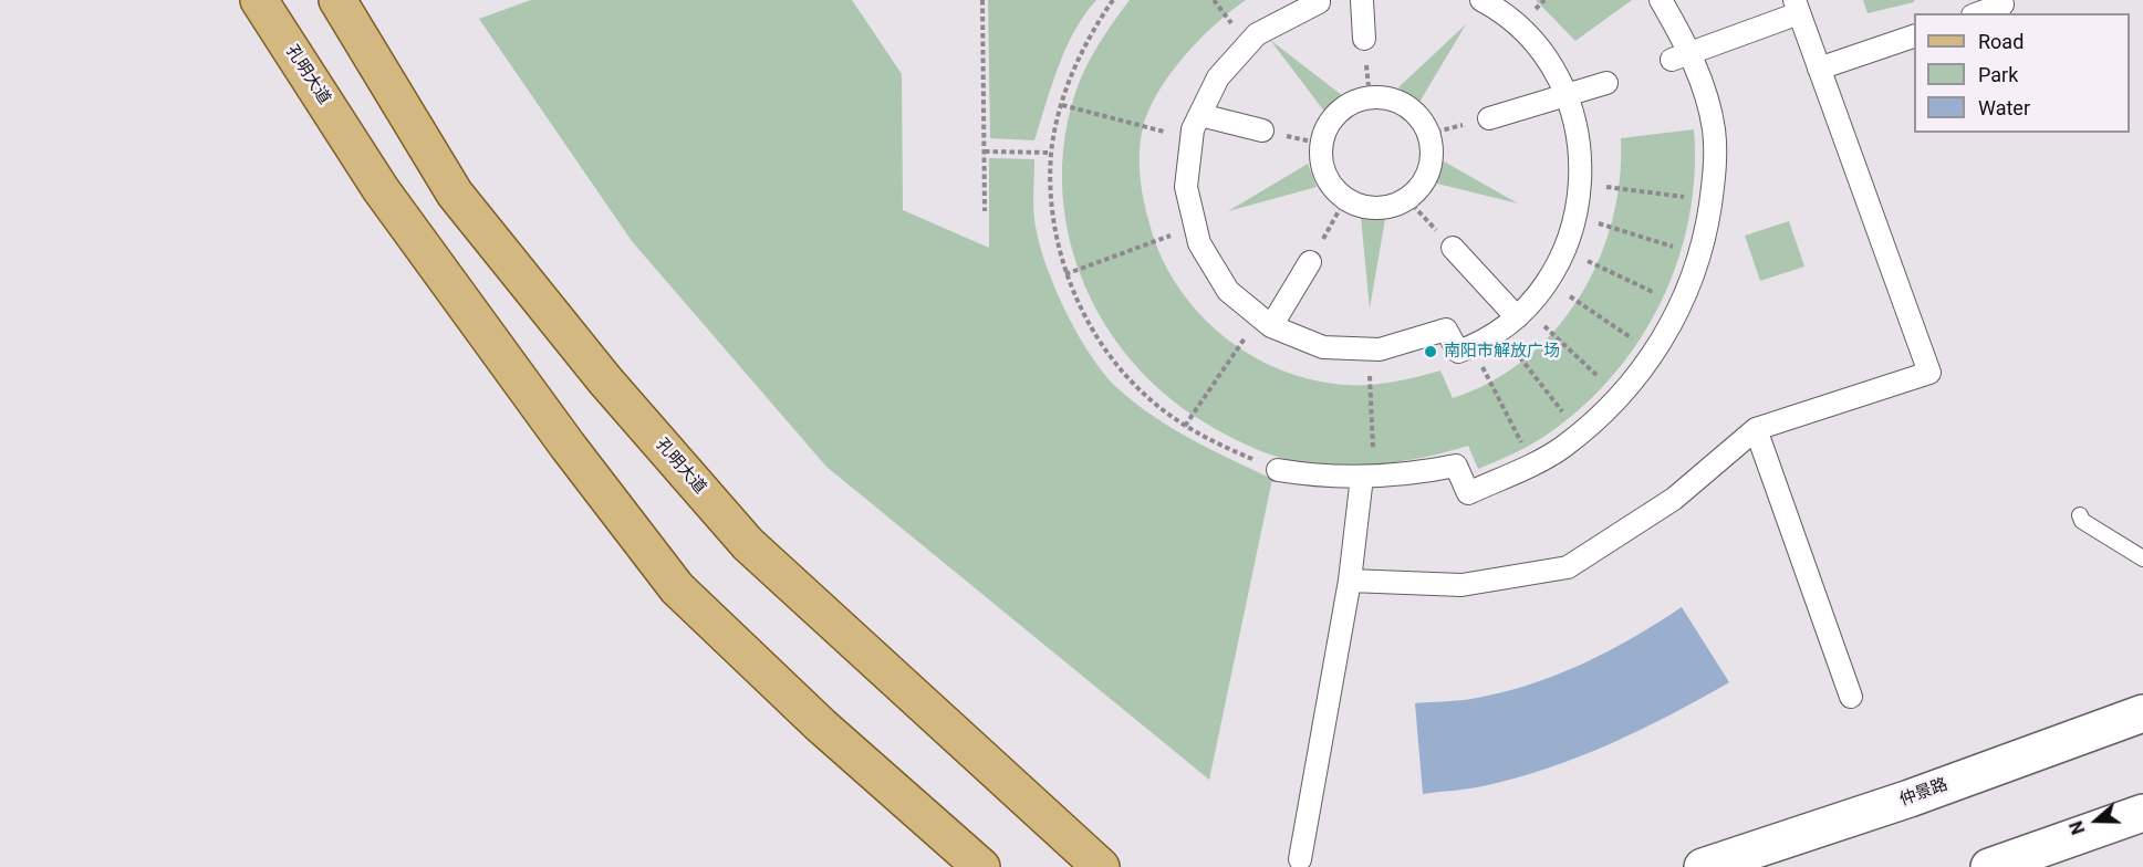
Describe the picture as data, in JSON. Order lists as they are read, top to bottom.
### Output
{
  "streets": {
    "main road": ["孔明大道", "仲景路"]
  },
  "places": ["南阳市解放广场"],
  "legend": ["Road", "Park", "Water"],
  "north": "left"
}
